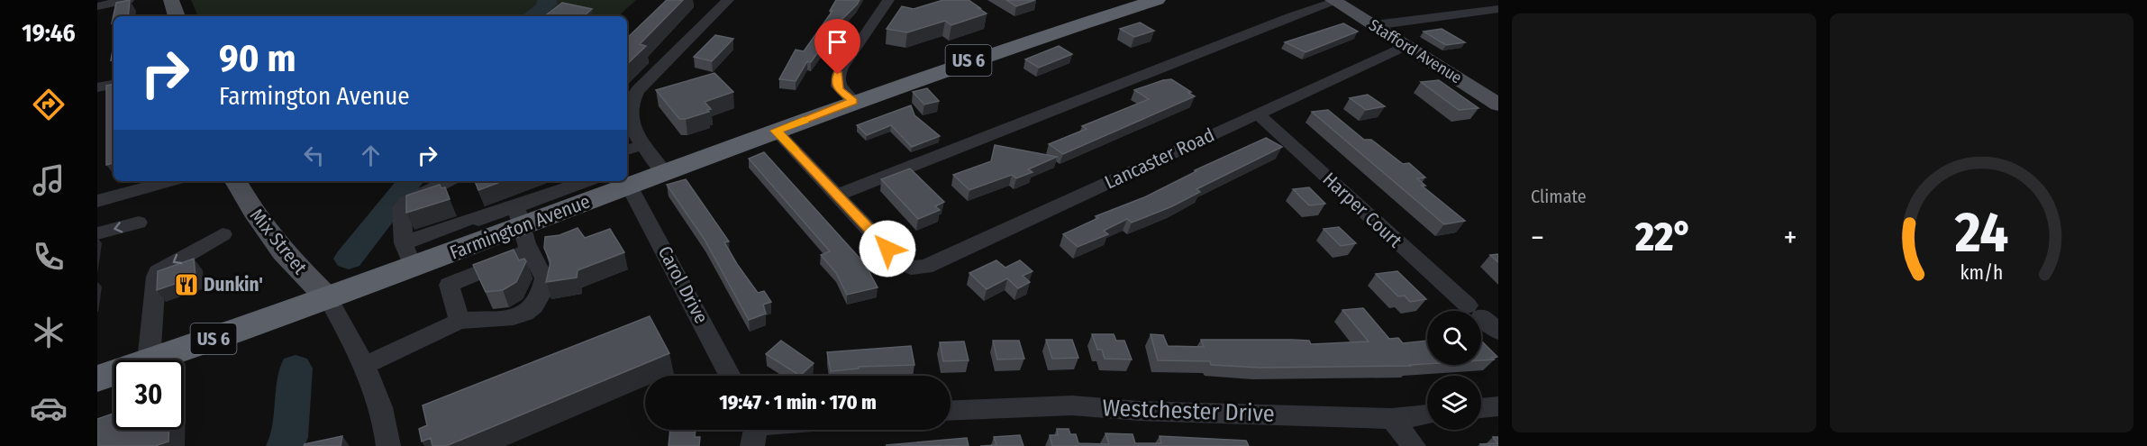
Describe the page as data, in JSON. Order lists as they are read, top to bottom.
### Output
{
  "streets": {
    "highway": ["US 6", "Farmington Avenue"],
    "main road": ["Stafford Avenue", "Mix Street"],
    "street": [
      "Lancaster Road",
      "Harper Court",
      "Carol Drive",
      "Westchester Drive"
    ]
  },
  "crossings": [
    ["Stafford Avenue", "Lancaster Road"],
    ["Lancaster Road", "Harper Court"],
    ["Farmington Avenue", "Mix Street"]
  ],
  "places": {
    "restaurant": ["Dunkin'"]
  },
  "page": {
    "tabs": "19:46",
    "tile": "Climate",
    "turn": ["90 m", "Farmington Avenue"],
    "heat": ["−", "22°", "+"],
    "limit": "30",
    "trip": "19:47 · 1 min · 170 m",
    "gauge": ["24", "km/h"]
  }
}
